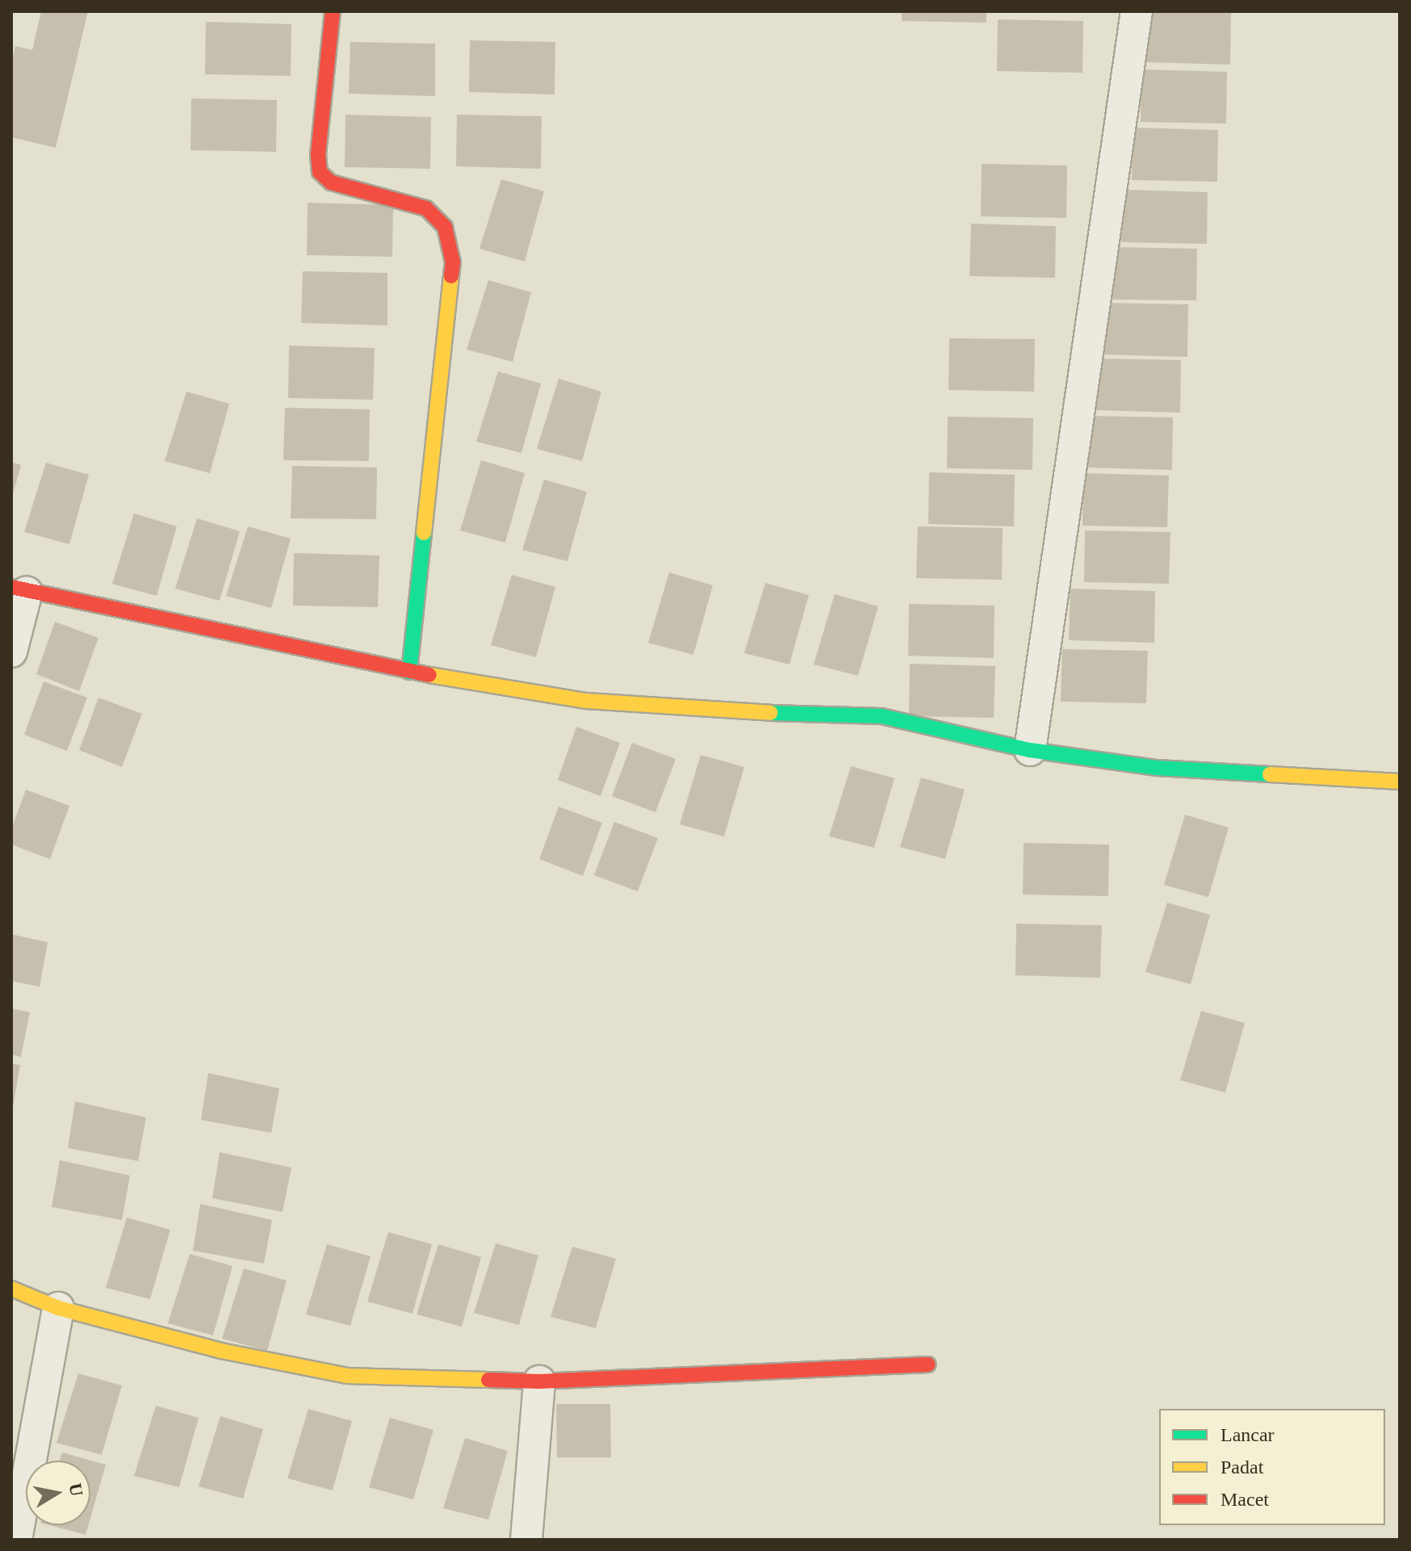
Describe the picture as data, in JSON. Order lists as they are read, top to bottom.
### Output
{
  "legend": ["Lancar", "Padat", "Macet"],
  "north": "right"
}
